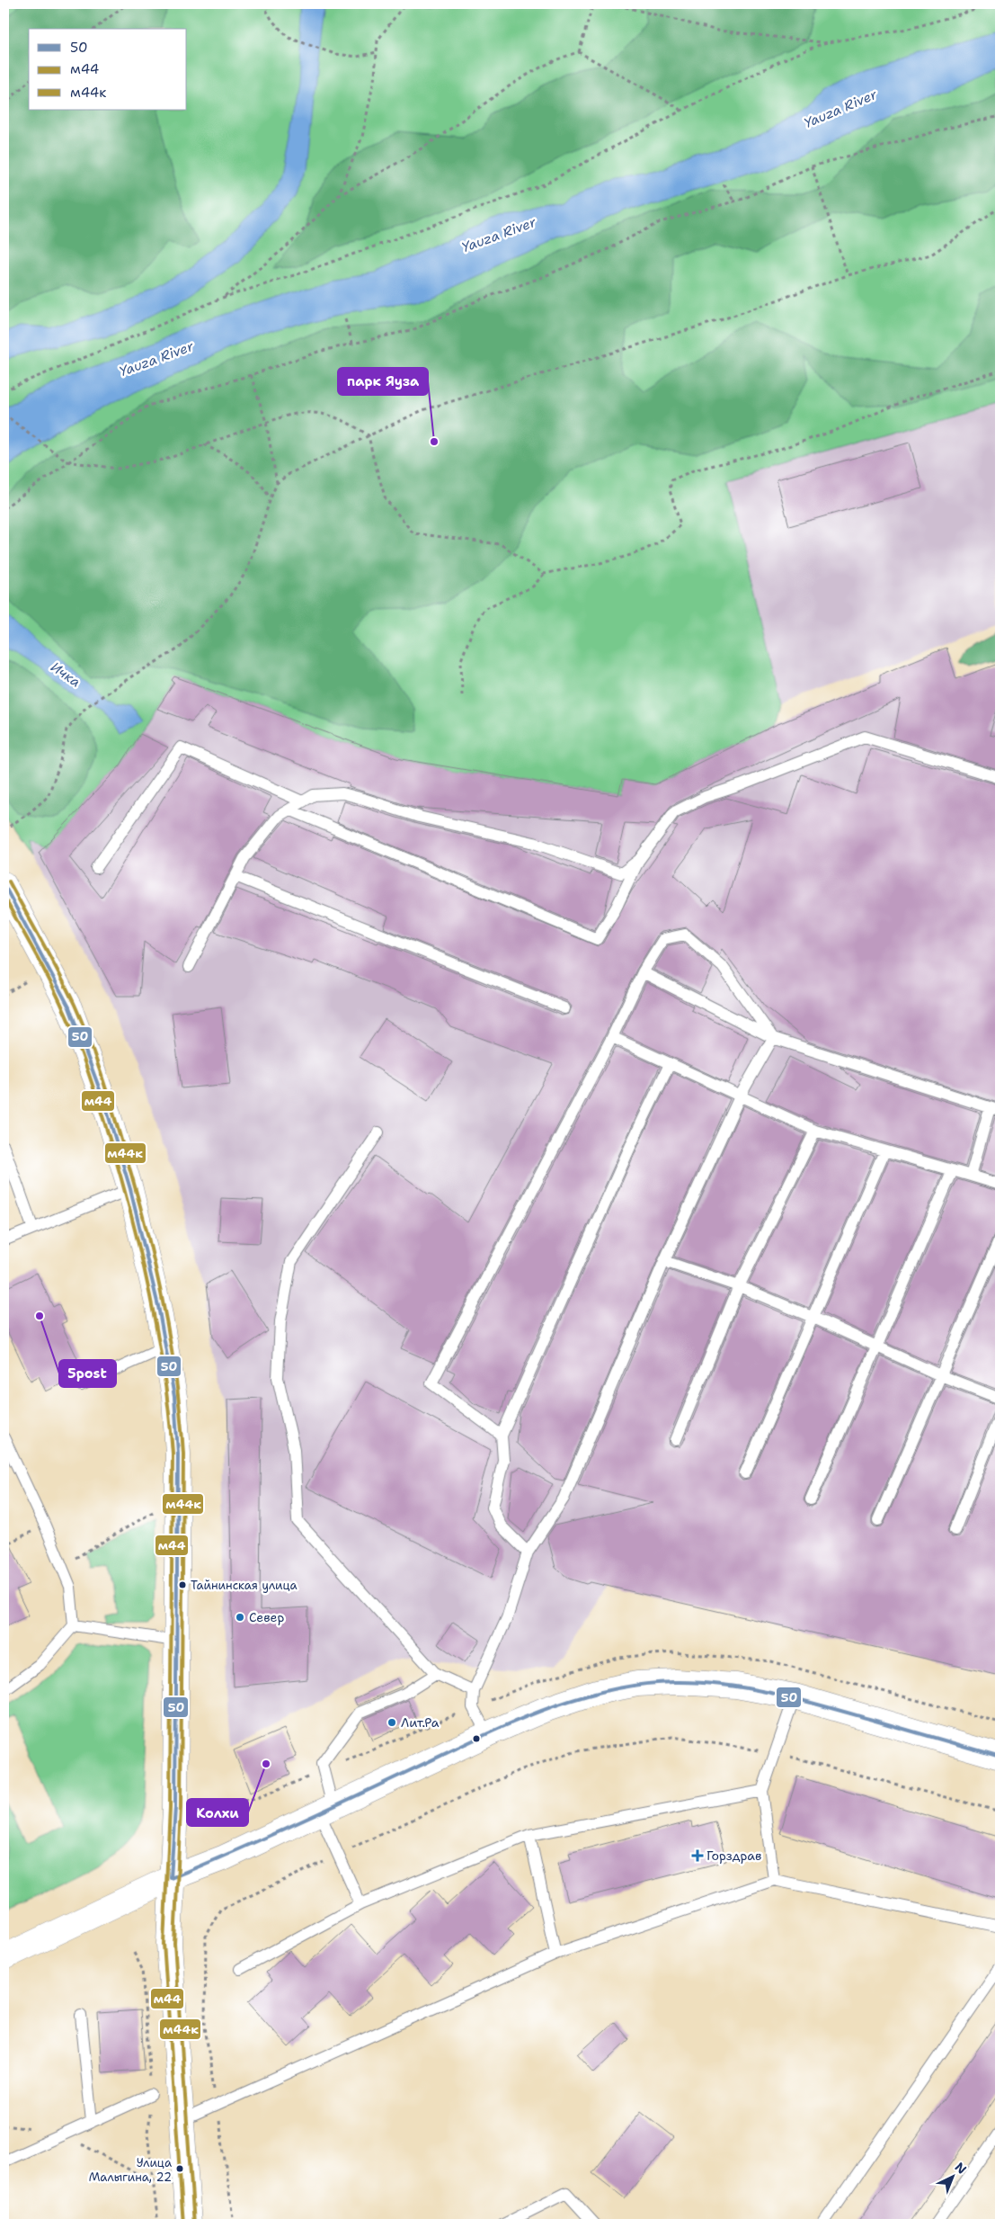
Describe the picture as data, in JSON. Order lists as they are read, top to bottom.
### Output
{
  "water": ["Yauza River", "Ичка"],
  "places": {
    "other": [
      "парк Яуза",
      "5post",
      "Тайнинская улица",
      "Север",
      "Лит.Ра",
      "Колхи",
      "Улица Малыгина, 22"
    ],
    "health": ["Горздрав"]
  },
  "lines": ["transit line м44к", "transit line 50", "transit line м44"],
  "legend": ["50", "м44", "м44к"],
  "north": "top right"
}
